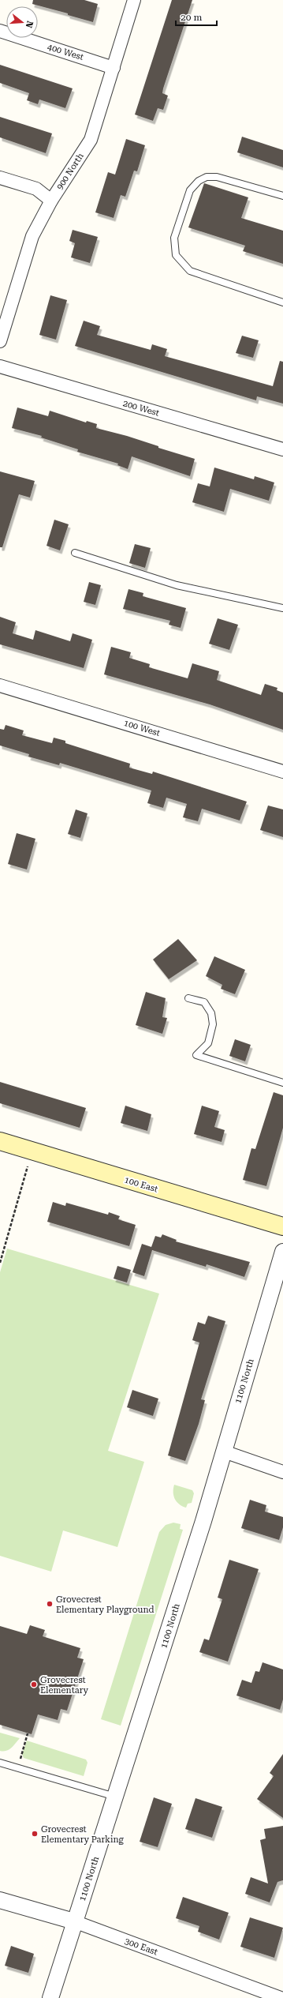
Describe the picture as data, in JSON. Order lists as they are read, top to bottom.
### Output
{
  "streets": {
    "main road": ["100 East"],
    "street": [
      "400 West",
      "900 North",
      "200 West",
      "100 West",
      "1100 North",
      "300 East"
    ]
  },
  "crossings": [
    ["400 West", "900 North"],
    ["1100 North", "300 East"]
  ],
  "places": ["Grovecrest Elementary Playground", "Grovecrest Elementary", "Grovecrest Elementary Parking"],
  "scale_bar": "20 m",
  "north": "right"
}
